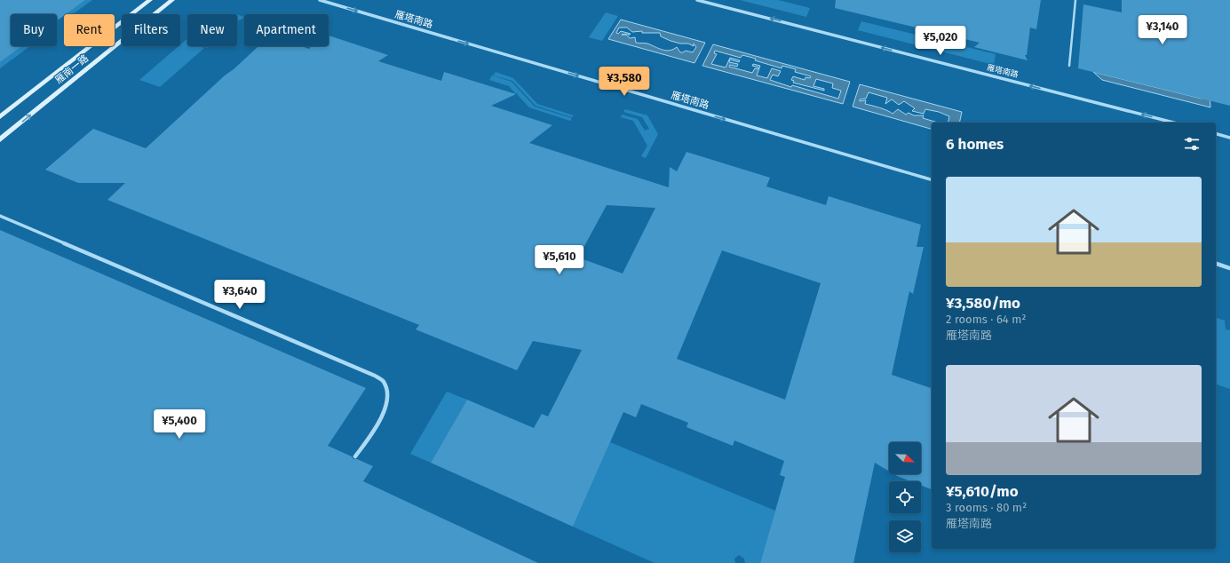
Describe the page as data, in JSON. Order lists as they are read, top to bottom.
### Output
{
  "streets": {
    "main road": ["雁南一路"],
    "street": ["雁塔南路"]
  },
  "north": "bottom right",
  "page": {
    "chip": [
      "Buy",
      "Rent",
      "Filters",
      "New",
      "Apartment"
    ],
    "price": [
      "¥3,140",
      "¥5,020",
      "¥3,580",
      "¥5,610",
      "¥3,640",
      "¥5,400"
    ],
    "heading": "6 homes",
    "list": [
      {
        "name": "¥3,580/mo",
        "note": "2 rooms · 64 m² · 雁塔南路"
      },
      {
        "name": "¥5,610/mo",
        "note": "3 rooms · 80 m² · 雁塔南路"
      }
    ]
  }
}
